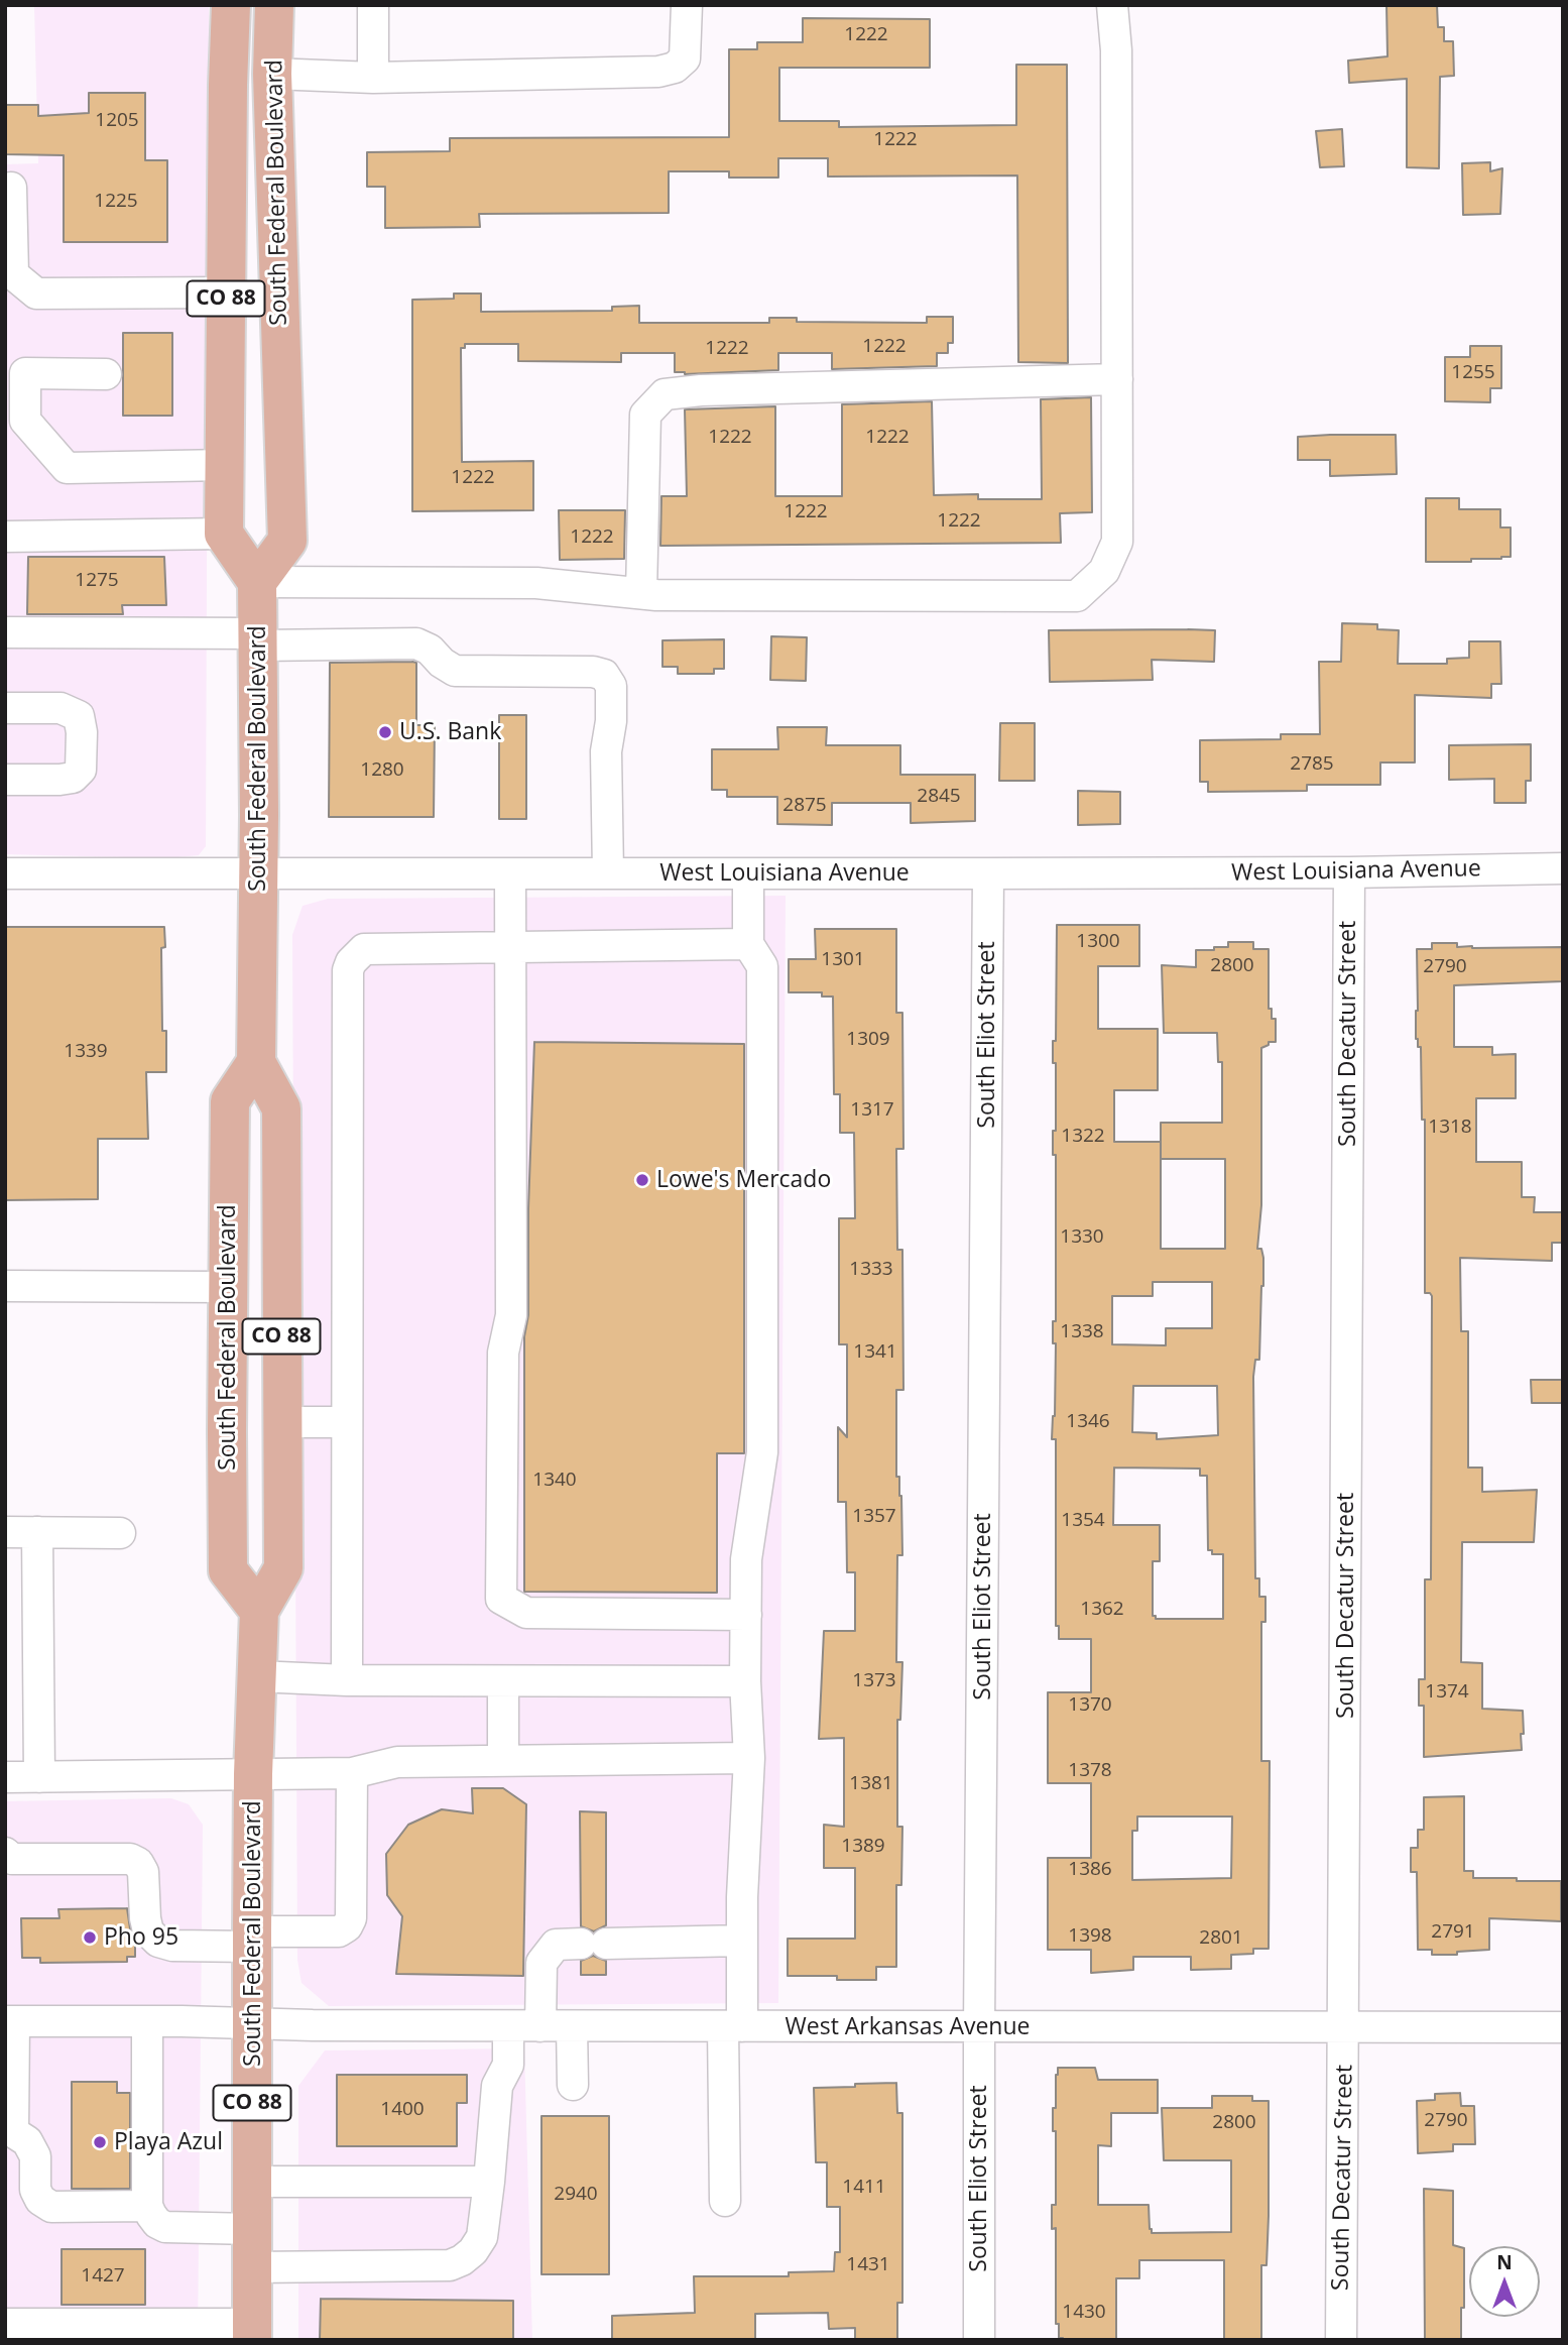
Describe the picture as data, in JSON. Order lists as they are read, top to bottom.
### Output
{
  "streets": {
    "main road": ["South Federal Boulevard", "CO 88"],
    "street": [
      "West Louisiana Avenue",
      "South Decatur Street",
      "South Eliot Street",
      "West Arkansas Avenue"
    ]
  },
  "crossings": [
    ["South Federal Boulevard", "West Louisiana Avenue"],
    ["South Federal Boulevard", "West Arkansas Avenue"],
    ["West Louisiana Avenue", "South Decatur Street"],
    ["West Louisiana Avenue", "South Eliot Street"],
    ["South Decatur Street", "West Arkansas Avenue"],
    ["South Eliot Street", "West Arkansas Avenue"]
  ],
  "places": [
    "U.S. Bank",
    "Lowe's Mercado",
    "Pho 95",
    "Playa Azul"
  ],
  "house_numbers": [
    "1222",
    "1205",
    "1222",
    "1225",
    "1222",
    "1222",
    "1255",
    "1222",
    "1222",
    "1222",
    "1222",
    "1222",
    "1222",
    "1275",
    "2785",
    "1280",
    "2845",
    "2875",
    "1300",
    "1301",
    "2800",
    "2790",
    "1309",
    "1339",
    "1317",
    "1318",
    "1322",
    "1330",
    "1333",
    "1338",
    "1341",
    "1346",
    "1340",
    "1357",
    "1354",
    "1362",
    "1373",
    "1374",
    "1370",
    "1378",
    "1381",
    "1389",
    "1386",
    "2791",
    "1398",
    "2801",
    "1400",
    "2790",
    "2800",
    "1411",
    "2940",
    "1431",
    "1427",
    "1430"
  ],
  "north": "top"
}
